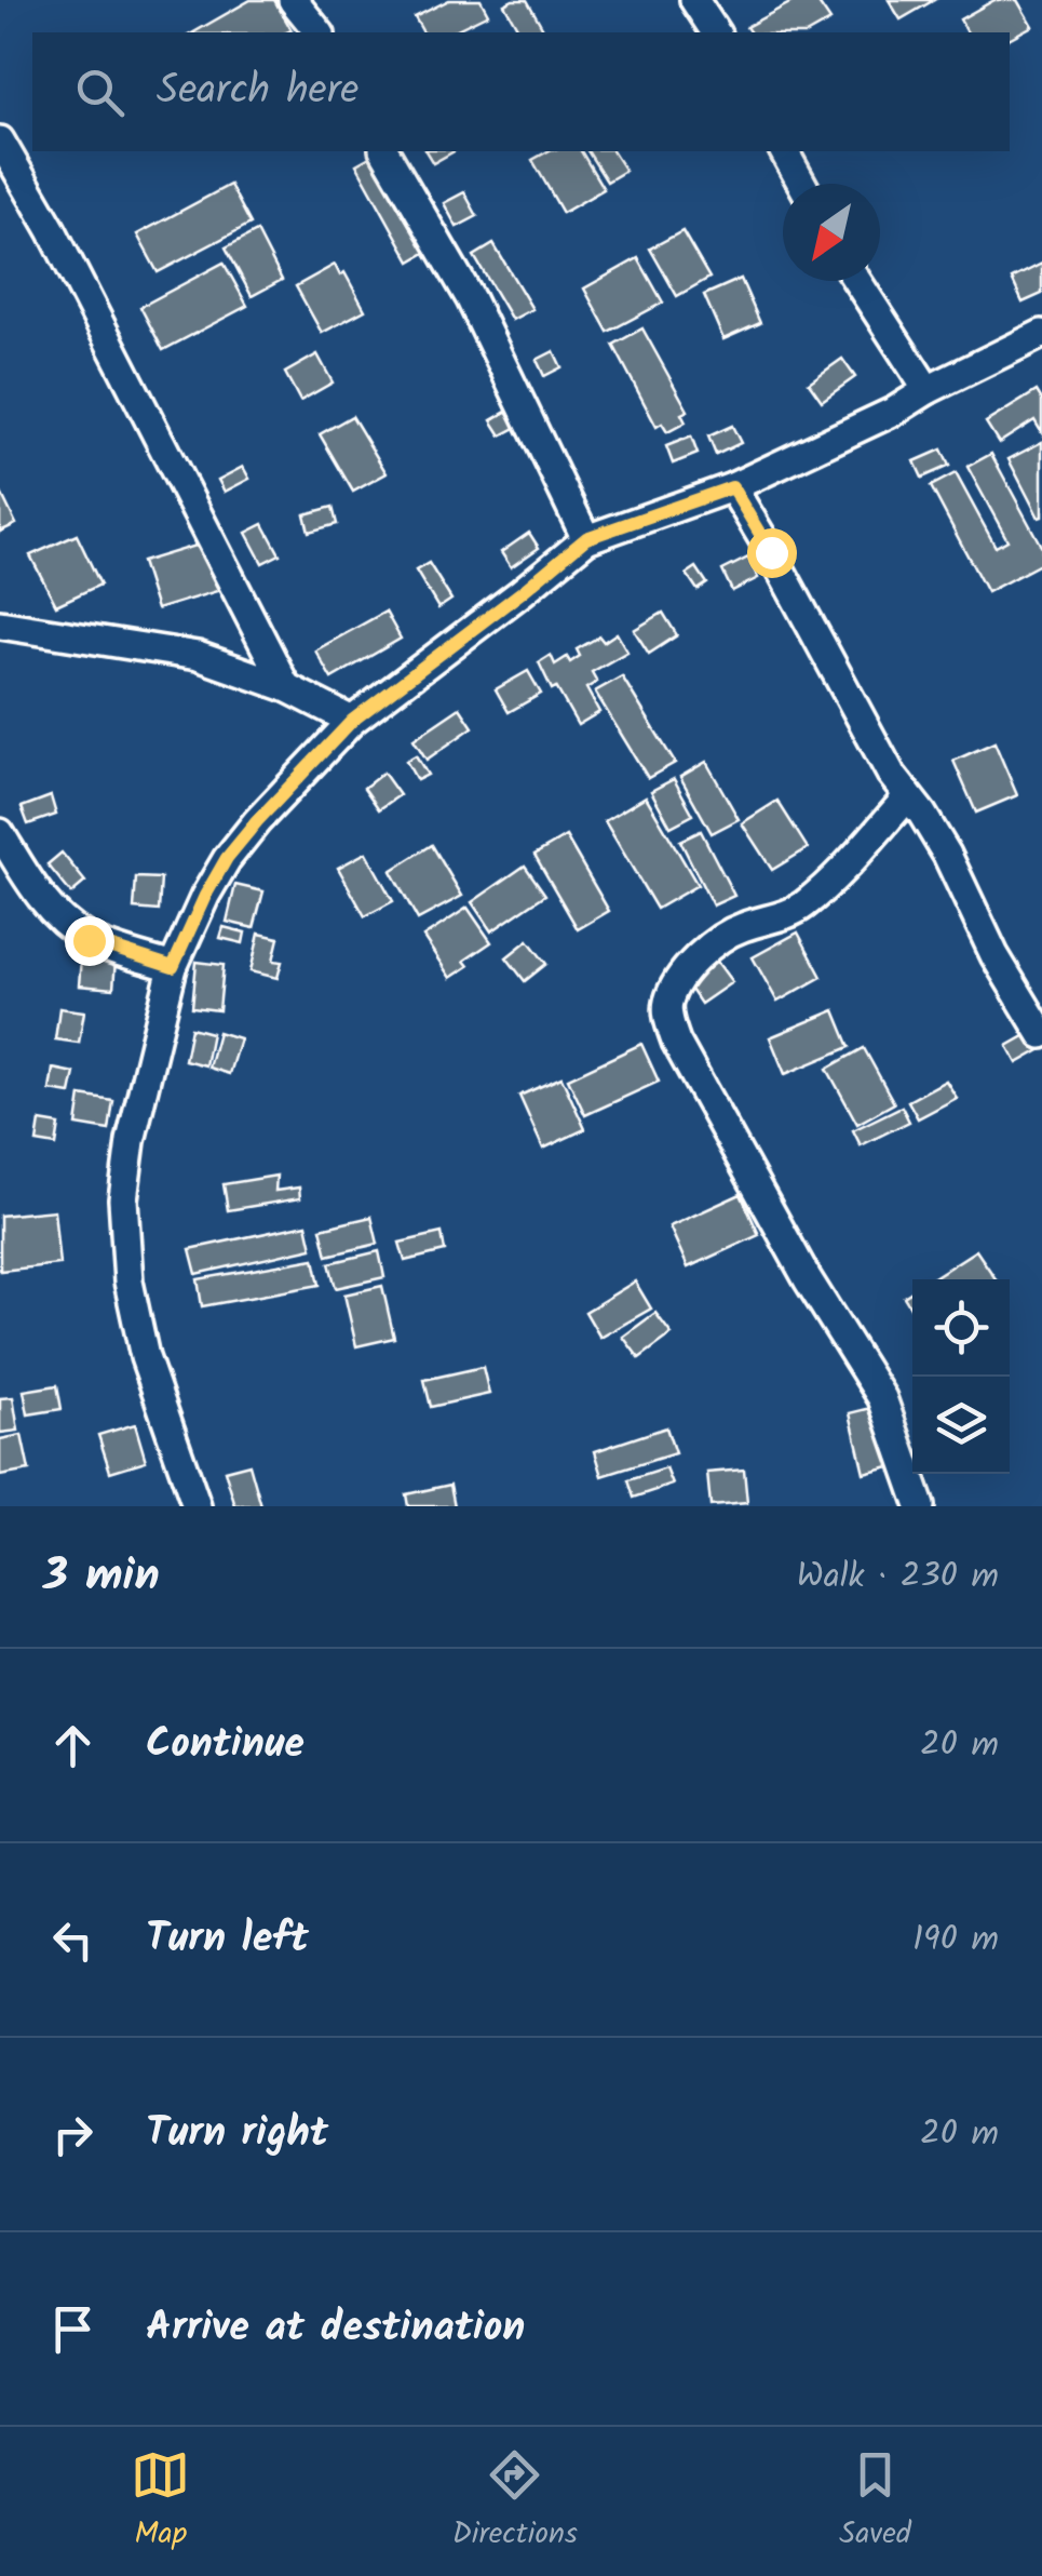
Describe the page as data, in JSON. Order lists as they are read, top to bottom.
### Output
{
  "north": "bottom left",
  "page": {
    "search": "Search here",
    "heading": ["3 min", "Walk · 230 m"],
    "list": [
      ["Continue", "20 m"],
      ["Turn left", "190 m"],
      ["Turn right", "20 m"],
      "Arrive at destination"
    ],
    "nav": ["Map", "Directions", "Saved"]
  }
}
